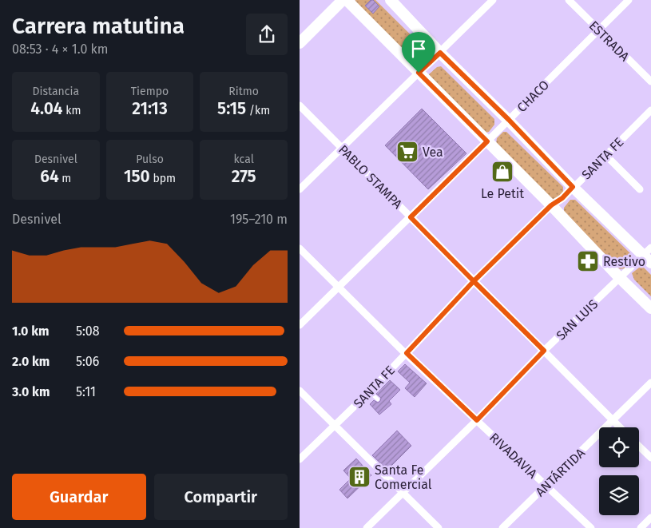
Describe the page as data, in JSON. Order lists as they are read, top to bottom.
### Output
{
  "streets": {
    "street": [
      "ESTRADA",
      "CHACO",
      "SANTA FE",
      "PABLO STAMPA",
      "SAN LUIS",
      "RIVADAVIA",
      "ANTÁRTIDA"
    ]
  },
  "crossings": [
    ["ESTRADA", "CHACO"],
    ["CHACO", "PABLO STAMPA"],
    ["CHACO", "RIVADAVIA"],
    ["SANTA FE", "PABLO STAMPA"],
    ["SANTA FE", "RIVADAVIA"],
    ["PABLO STAMPA", "SAN LUIS"],
    ["PABLO STAMPA", "ANTÁRTIDA"],
    ["SAN LUIS", "RIVADAVIA"],
    ["RIVADAVIA", "ANTÁRTIDA"]
  ],
  "places": {
    "supermarket": ["Vea"],
    "shop": ["Le Petit"],
    "pharmacy": ["Restivo"],
    "building": ["Santa Fe Comercial"]
  },
  "page": {
    "heading": ["Carrera matutina", "08:53 · 4 × 1.0 km"],
    "stats": [
      ["Distancia", "4.04 km"],
      ["Tiempo", "21:13"],
      ["Ritmo", "5:15 /km"],
      ["Desnivel", "64 m"],
      ["Pulso", "150 bpm"],
      ["kcal", "275"]
    ],
    "chart": ["Desnivel", "195–210 m"],
    "list": [
      {
        "name": "1.0 km",
        "note": "5:08"
      },
      {
        "name": "2.0 km",
        "note": "5:06"
      },
      {
        "name": "3.0 km",
        "note": "5:11"
      }
    ],
    "buttons": ["Guardar", "Compartir"]
  }
}
